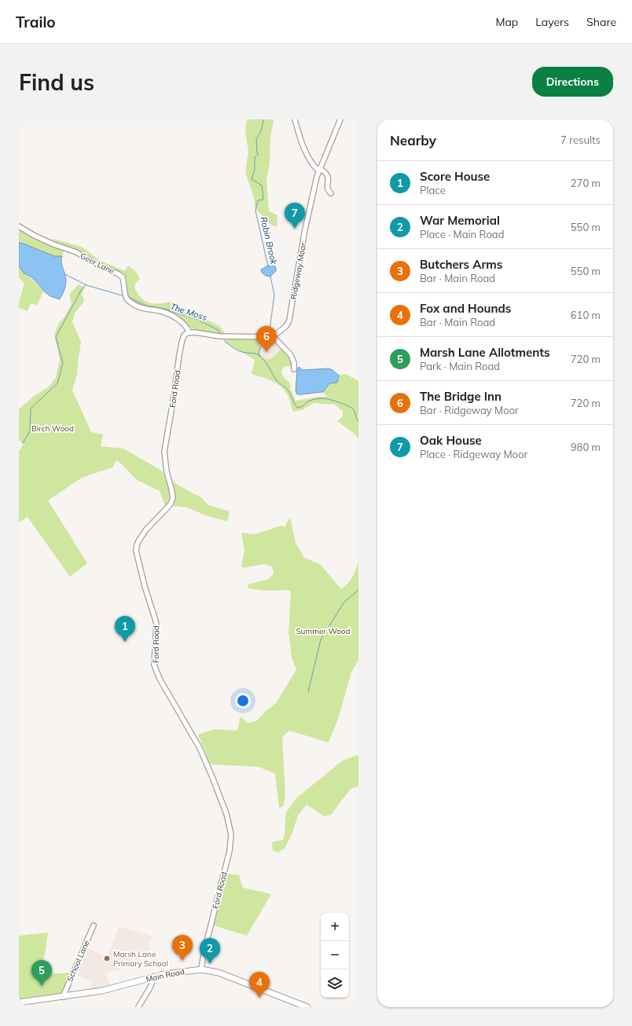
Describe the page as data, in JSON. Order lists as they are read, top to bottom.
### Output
{
  "streets": {
    "main road": ["Main Road"],
    "street": [
      "Geer Lane",
      "Ridgeway Moor",
      "Ford Road",
      "School Lane"
    ]
  },
  "crossings": [
    ["Geer Lane", "Ford Road"],
    ["Ford Road", "Main Road"],
    ["School Lane", "Main Road"]
  ],
  "water": ["Robin Brook", "The Moss"],
  "parks": ["Birch Wood", "Summer Wood"],
  "places": ["Marsh Lane Primary School"],
  "page": {
    "header": "Trailo",
    "nav": ["Map", "Layers", "Share"],
    "buttons": "Directions",
    "title": "Find us",
    "heading": ["Nearby", "7 results"],
    "list": [
      {
        "mark": "1",
        "name": "Score House",
        "note": "Place",
        "value": "270 m"
      },
      {
        "mark": "2",
        "name": "War Memorial",
        "note": "Place · Main Road",
        "value": "550 m"
      },
      {
        "mark": "3",
        "name": "Butchers Arms",
        "note": "Bar · Main Road",
        "value": "550 m"
      },
      {
        "mark": "4",
        "name": "Fox and Hounds",
        "note": "Bar · Main Road",
        "value": "610 m"
      },
      {
        "mark": "5",
        "name": "Marsh Lane Allotments",
        "note": "Park · Main Road",
        "value": "720 m"
      },
      {
        "mark": "6",
        "name": "The Bridge Inn",
        "note": "Bar · Ridgeway Moor",
        "value": "720 m"
      },
      {
        "mark": "7",
        "name": "Oak House",
        "note": "Place · Ridgeway Moor",
        "value": "980 m"
      }
    ],
    "pins": [
      "7",
      "6",
      "1",
      "3",
      "2",
      "5",
      "4"
    ],
    "map_buttons": ["+", "−"]
  }
}
